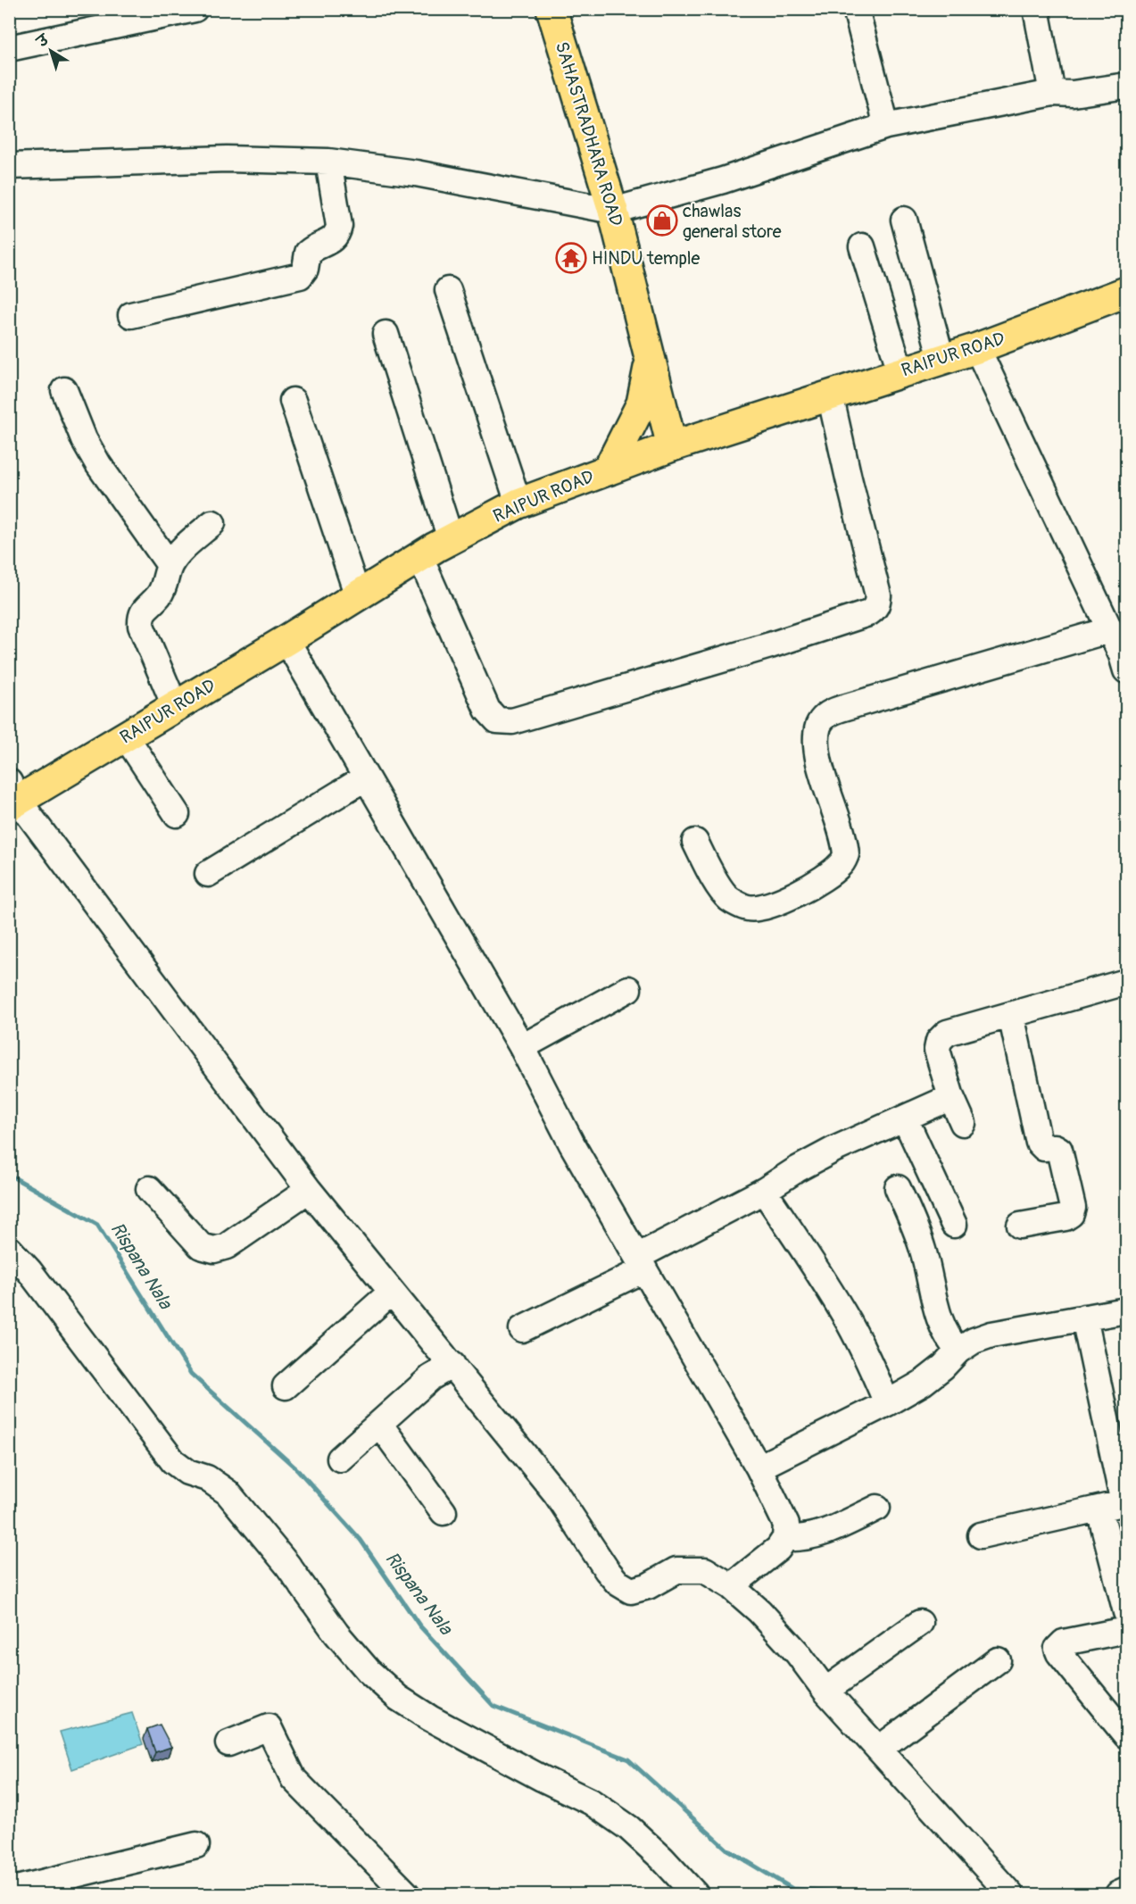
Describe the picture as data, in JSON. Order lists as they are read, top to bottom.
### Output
{
  "streets": {
    "main road": ["SAHASTRADHARA ROAD", "RAIPUR ROAD"]
  },
  "crossings": [
    ["SAHASTRADHARA ROAD", "RAIPUR ROAD"]
  ],
  "water": ["Rispana Nala"],
  "places": {
    "shop": ["chawlas general store"],
    "temple": ["HINDU temple"]
  },
  "north": "top left"
}
